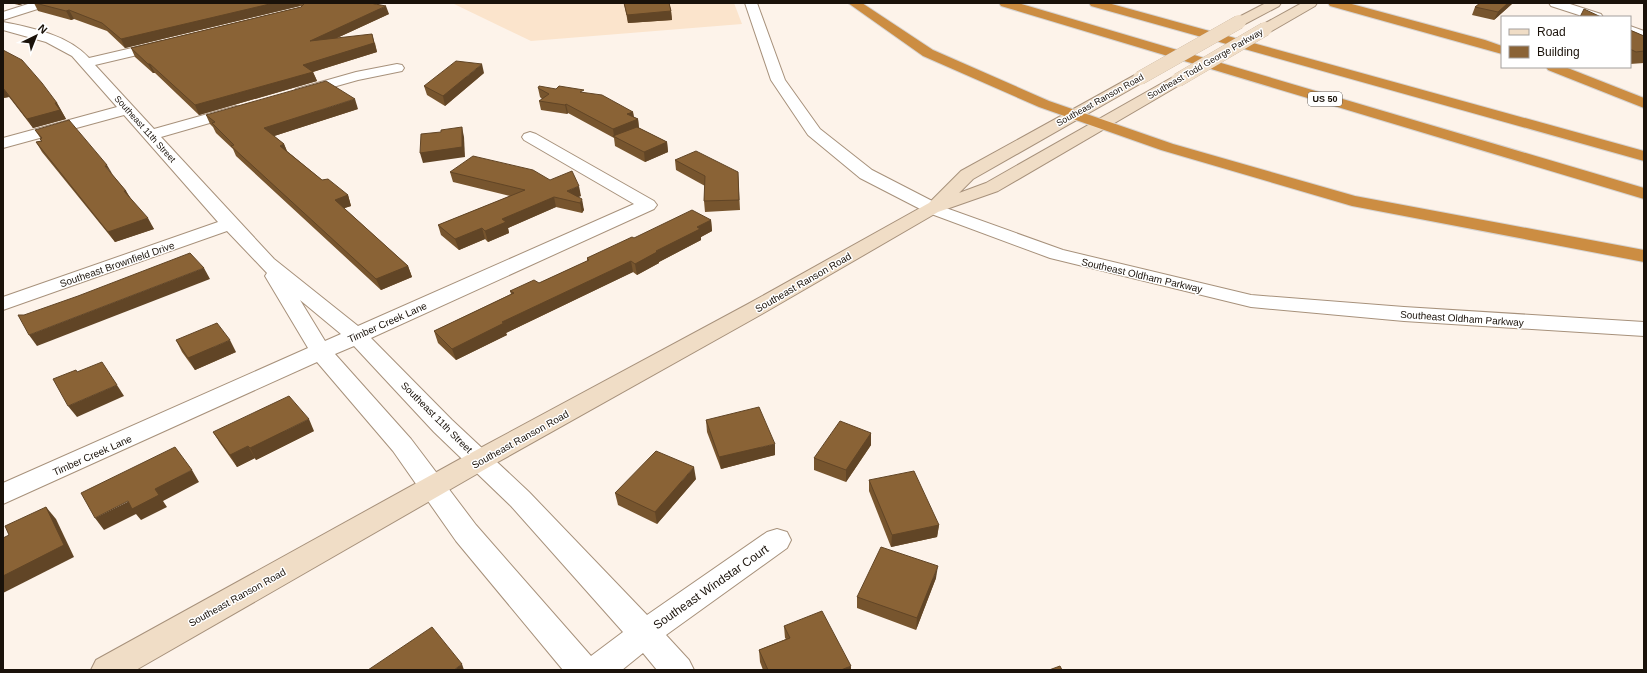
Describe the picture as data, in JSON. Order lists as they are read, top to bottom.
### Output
{
  "streets": {
    "highway": ["US 50"],
    "main road": ["Southeast Todd George Parkway", "Southeast Ranson Road"],
    "street": [
      "Southeast 11th Street",
      "Southeast Brownfield Drive",
      "Southeast Oldham Parkway",
      "Timber Creek Lane",
      "Southeast Windstar Court"
    ]
  },
  "crossings": [
    ["Southeast Todd George Parkway", "Southeast Ranson Road"],
    ["Southeast Ranson Road", "Southeast 11th Street"],
    ["Southeast Ranson Road", "Southeast Oldham Parkway"],
    ["Southeast 11th Street", "Southeast Brownfield Drive"],
    ["Southeast 11th Street", "Timber Creek Lane"],
    ["Southeast 11th Street", "Southeast Windstar Court"]
  ],
  "legend": ["Road", "Building"],
  "north": "top right"
}
